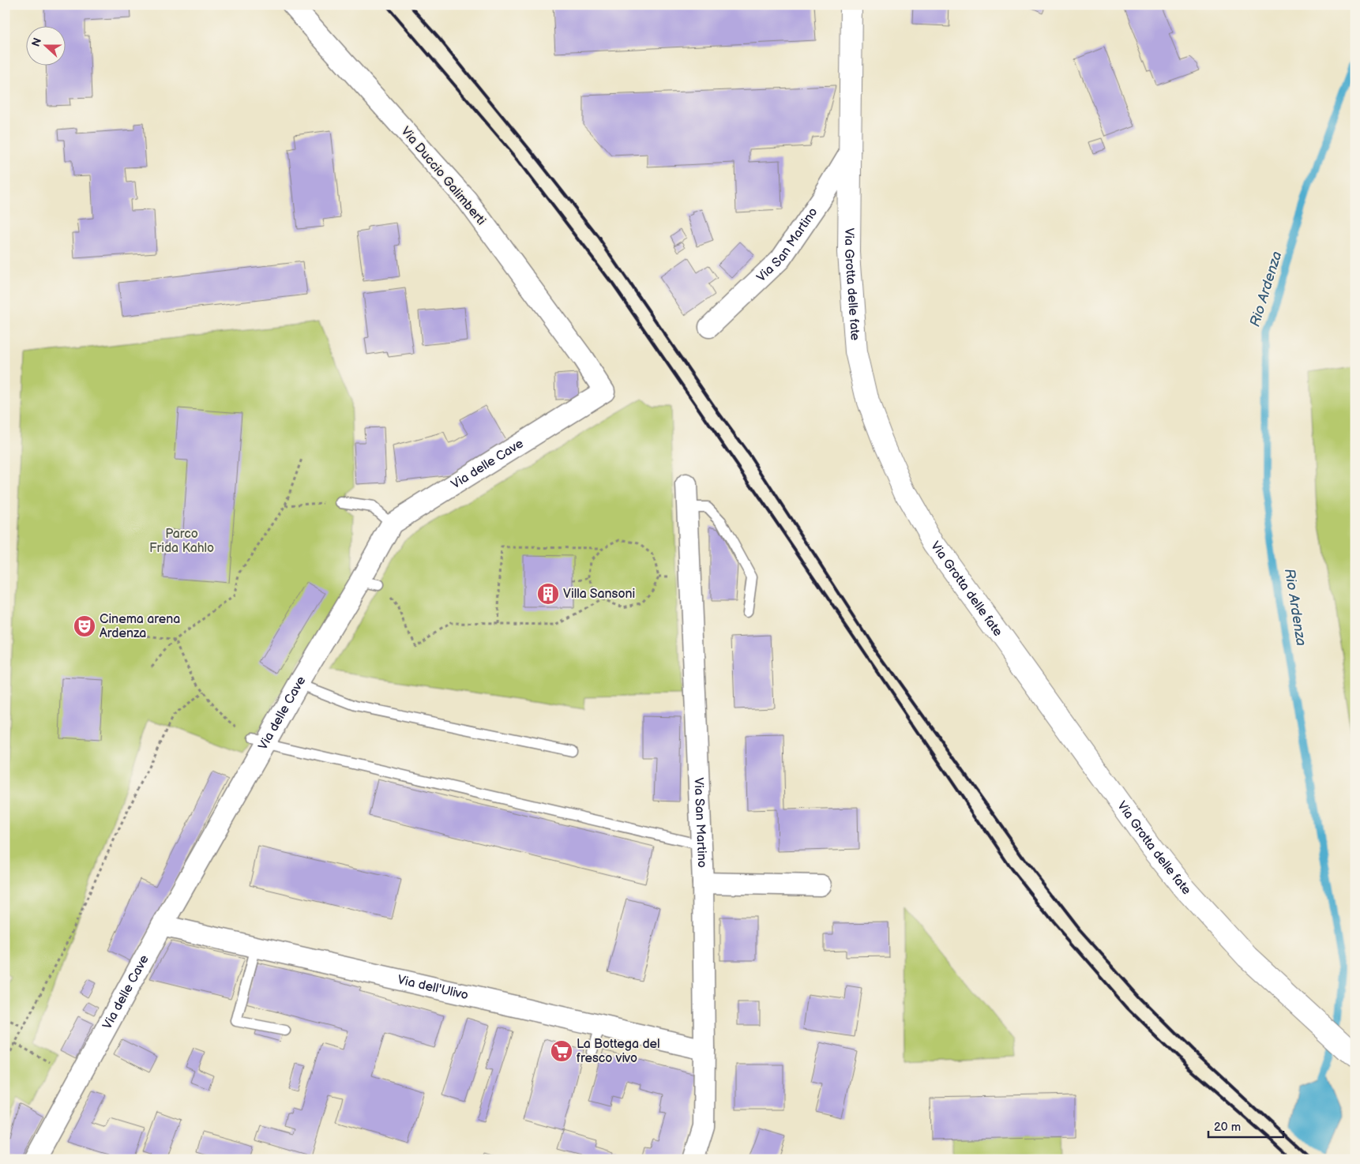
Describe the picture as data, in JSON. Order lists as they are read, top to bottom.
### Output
{
  "streets": {
    "street": [
      "Via Duccio Galimberti",
      "Via San Martino",
      "Via Grotta delle fate",
      "Via delle Cave",
      "Via dell'Ulivo"
    ]
  },
  "crossings": [
    ["Via Duccio Galimberti", "Via delle Cave"],
    ["Via San Martino", "Via Grotta delle fate"],
    ["Via San Martino", "Via dell'Ulivo"],
    ["Via delle Cave", "Via dell'Ulivo"]
  ],
  "water": ["Rio Ardenza"],
  "parks": ["Parco Frida Kahlo"],
  "places": {
    "building": ["Villa Sansoni"],
    "theatre": ["Cinema arena Ardenza"],
    "supermarket": ["La Bottega del fresco vivo"]
  },
  "scale_bar": "20 m",
  "north": "left"
}
